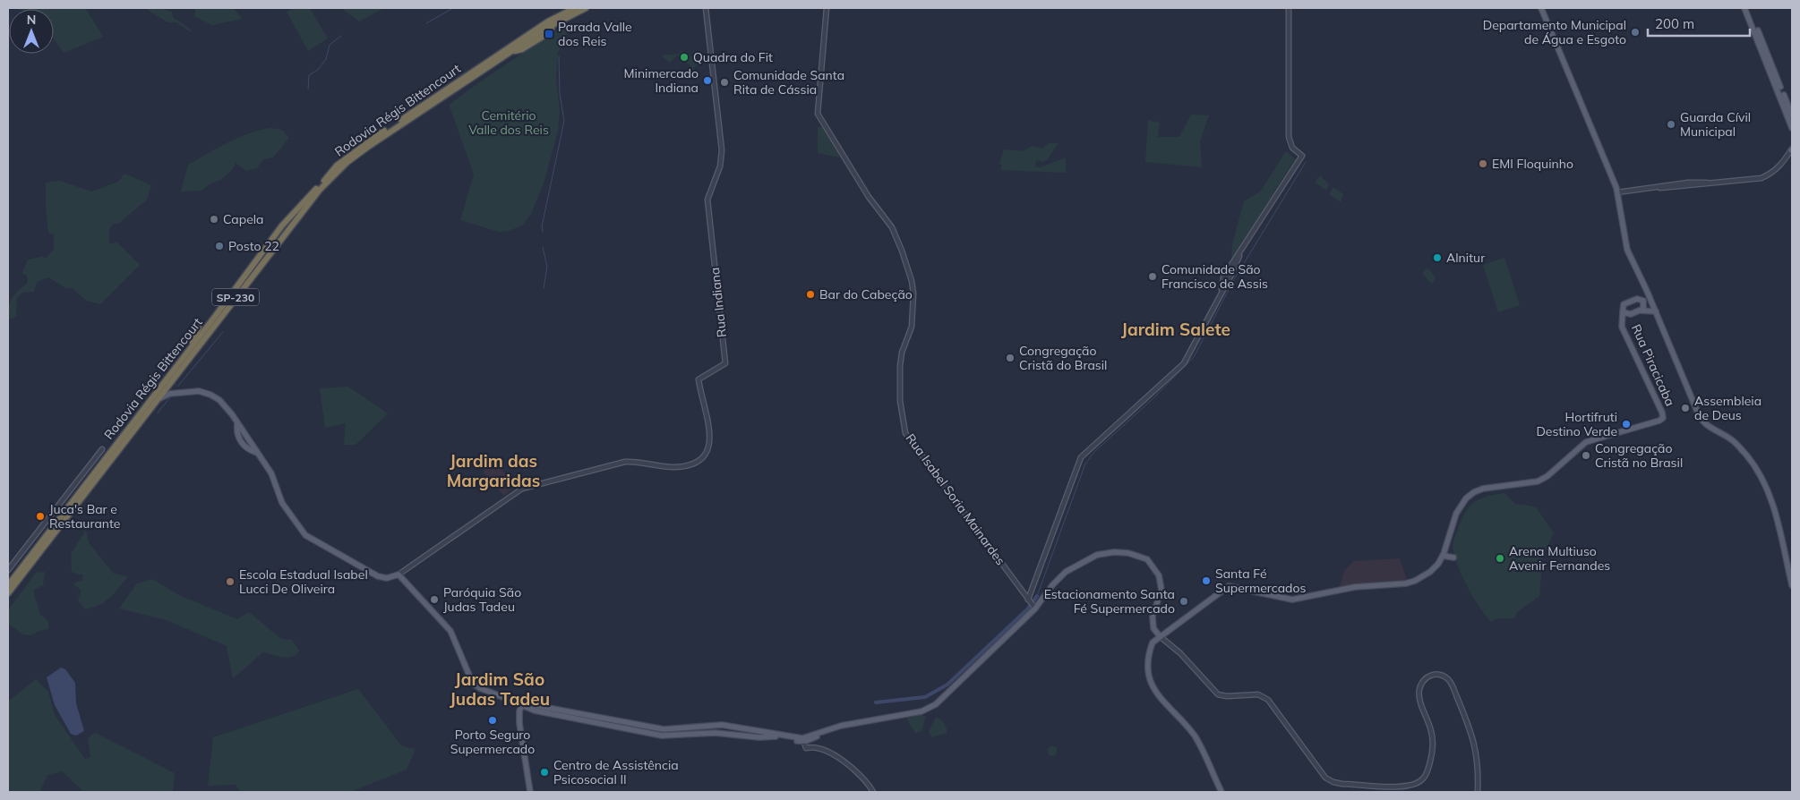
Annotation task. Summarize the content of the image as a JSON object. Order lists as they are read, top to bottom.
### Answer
{
  "streets": {
    "highway": ["Rodovia Régis Bittencourt", "SP-230"],
    "main road": ["Rua Piracicaba"],
    "street": ["Rua Indiana", "Rua Isabel Soria Mainardes"]
  },
  "crossings": [
    ["Rodovia Régis Bittencourt", "SP-230"]
  ],
  "districts": ["Jardim Salete", "Jardim das Margaridas", "Jardim São Judas Tadeu"],
  "parks": ["Cemitério Valle dos Reis"],
  "places": {
    "other": [
      "Departamento Municipal de Água e Esgoto",
      "Quadra do Fit",
      "Minimercado Indiana",
      "Comunidade Santa Rita de Cássia",
      "Guarda Cívil Municipal",
      "EMI Floquinho",
      "Capela",
      "Posto 22",
      "Alnitur",
      "Comunidade São Francisco de Assis",
      "Bar do Cabeção",
      "Congregação Cristã do Brasil",
      "Assembleia de Deus",
      "Hortifruti Destino Verde",
      "Congregação Cristã no Brasil",
      "Juca's Bar e Restaurante",
      "Arena Multiuso Avenir Fernandes",
      "Santa Fé Supermercados",
      "Escola Estadual Isabel Lucci De Oliveira",
      "Paróquia São Judas Tadeu",
      "Estacionamento Santa Fé Supermercado",
      "Porto Seguro Supermercado",
      "Centro de Assistência Psicosocial II"
    ],
    "transit": ["Parada Valle dos Reis"]
  },
  "scale_bar": "200 m",
  "north": "top"
}
